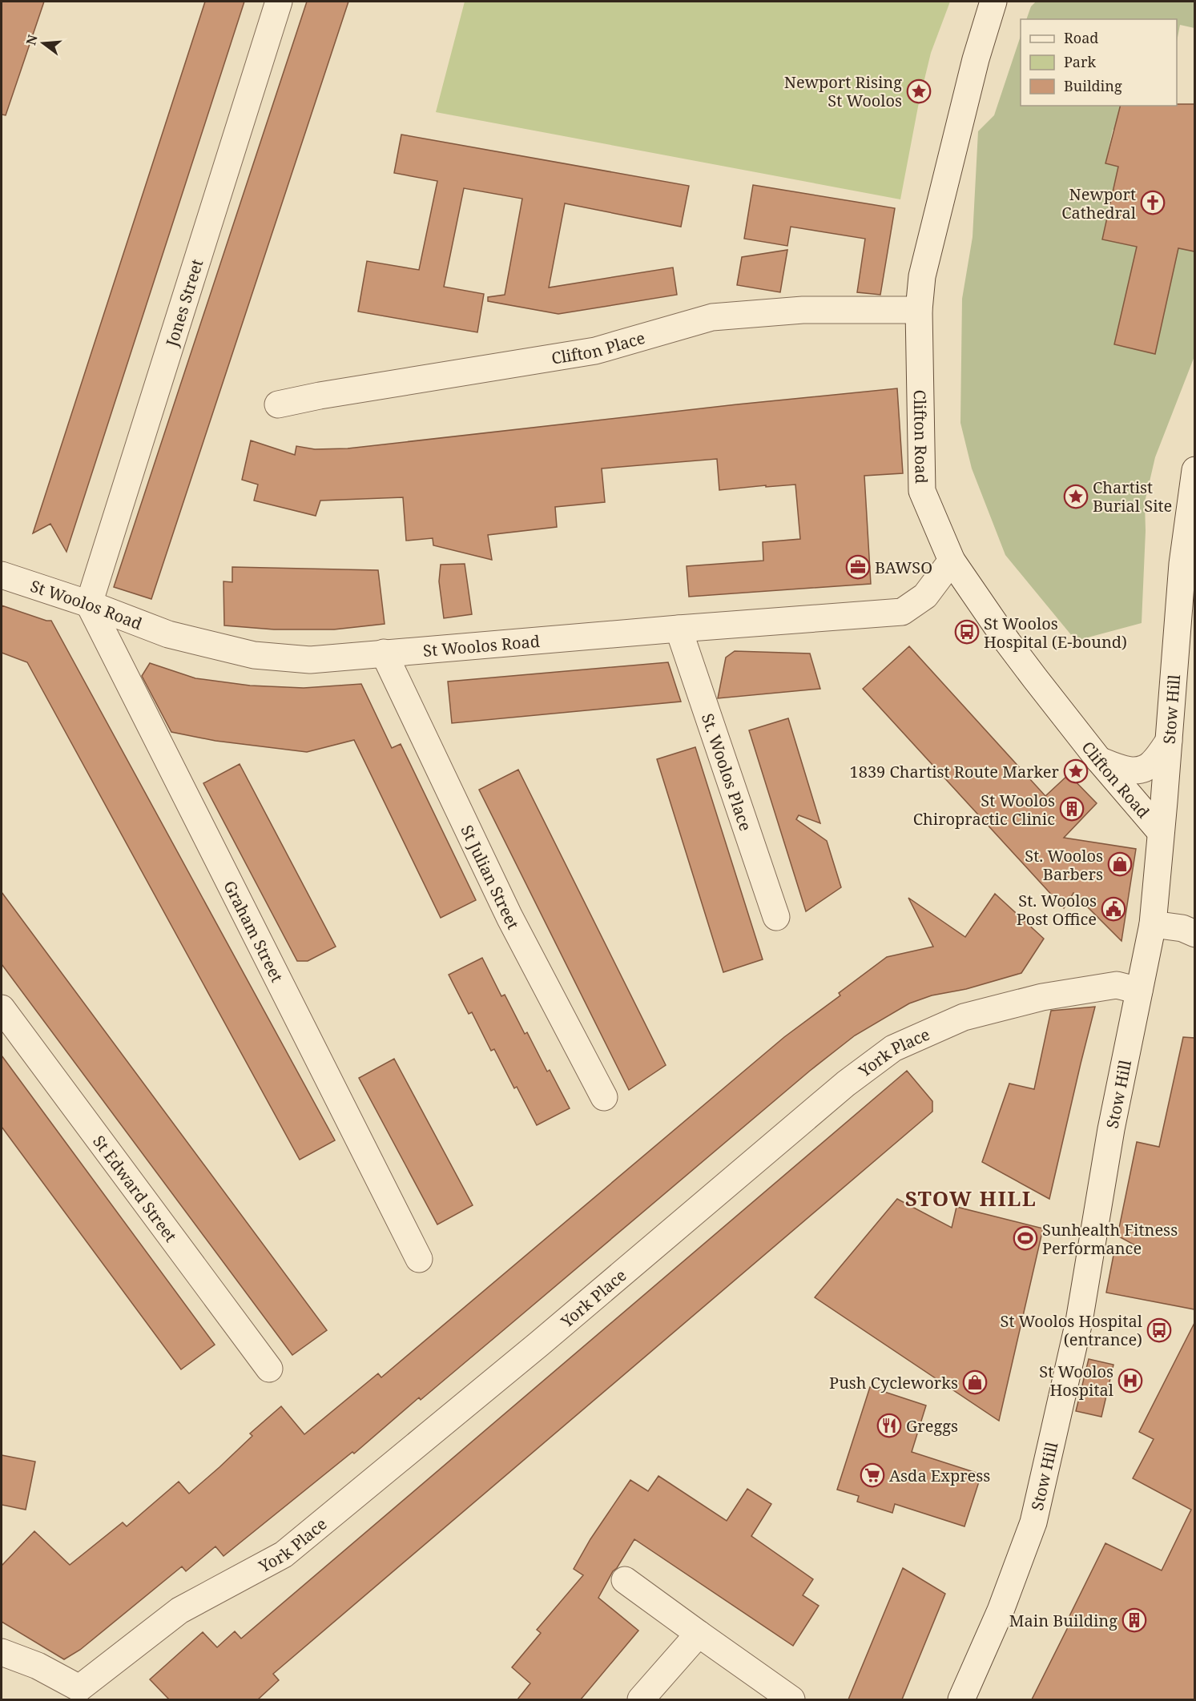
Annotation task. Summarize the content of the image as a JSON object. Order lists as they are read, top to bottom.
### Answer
{
  "streets": {
    "street": [
      "Jones Street",
      "Clifton Place",
      "Clifton Road",
      "St Woolos Road",
      "Stow Hill",
      "St. Woolos Place",
      "St Julian Street",
      "Graham Street",
      "York Place",
      "St Edward Street"
    ]
  },
  "crossings": [
    ["Jones Street", "St Woolos Road"],
    ["Jones Street", "Graham Street"],
    ["Clifton Place", "Clifton Road"],
    ["Clifton Road", "St Woolos Road"],
    ["Clifton Road", "Stow Hill"],
    ["St Woolos Road", "St. Woolos Place"],
    ["St Woolos Road", "St Julian Street"],
    ["St Woolos Road", "Graham Street"],
    ["Stow Hill", "York Place"]
  ],
  "districts": ["STOW HILL"],
  "places": {
    "place": ["Newport Rising St Woolos", "Chartist Burial Site", "1839 Chartist Route Marker"],
    "church": ["Newport Cathedral"],
    "office": ["BAWSO"],
    "bus stop": ["St Woolos Hospital (E-bound)", "St Woolos Hospital (entrance)"],
    "building": ["St Woolos Chiropractic Clinic", "Main Building"],
    "shop": ["St. Woolos Barbers", "Push Cycleworks"],
    "public building": ["St. Woolos Post Office"],
    "sports": ["Sunhealth Fitness Performance"],
    "hospital": ["St Woolos Hospital"],
    "restaurant": ["Greggs"],
    "supermarket": ["Asda Express"]
  },
  "legend": ["Road", "Park", "Building"],
  "north": "left"
}
